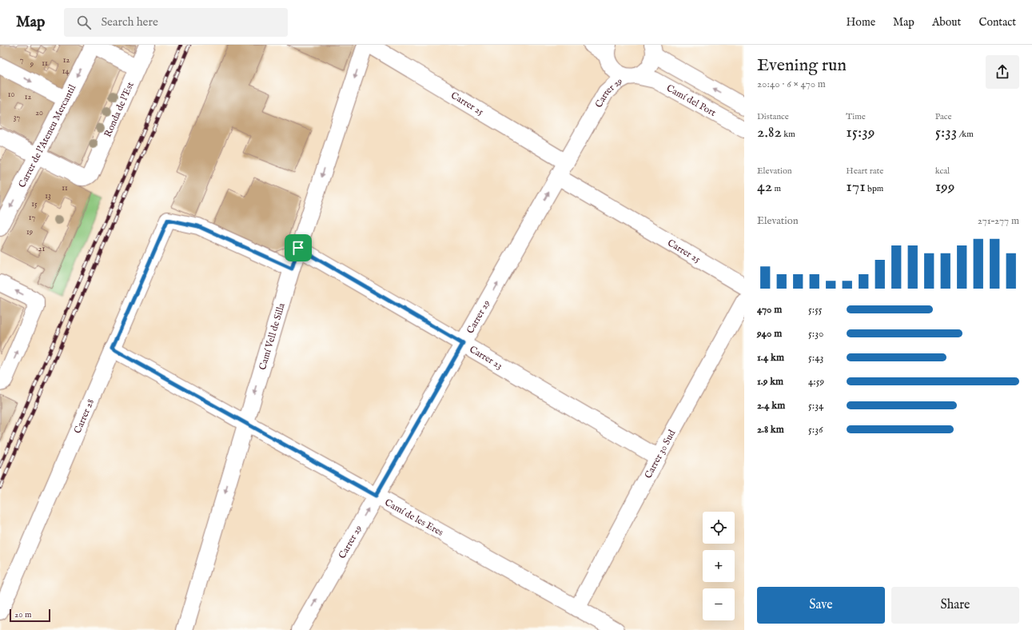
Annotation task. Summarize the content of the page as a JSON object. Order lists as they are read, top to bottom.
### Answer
{
  "streets": {
    "street": [
      "Carrer 29",
      "Camí del Port",
      "Carrer 25",
      "Ronda de l'Est",
      "Carrer de l'Ateneu Mercantil",
      "Camí Vell de Silla",
      "Carrer 23",
      "Carrer 28",
      "Carrer 30 Sud",
      "Camí de les Eres"
    ]
  },
  "crossings": [
    ["Carrer 29", "Camí del Port"],
    ["Carrer 29", "Carrer 25"],
    ["Carrer 29", "Carrer 23"],
    ["Carrer 29", "Camí de les Eres"],
    ["Ronda de l'Est", "Carrer de l'Ateneu Mercantil"],
    ["Camí Vell de Silla", "Carrer 23"],
    ["Camí Vell de Silla", "Carrer 28"],
    ["Camí Vell de Silla", "Camí de les Eres"],
    ["Carrer 23", "Carrer 30 Sud"],
    ["Carrer 28", "Camí de les Eres"],
    ["Carrer 30 Sud", "Camí de les Eres"]
  ],
  "one_way": ["Carrer 29", "Carrer de l'Ateneu Mercantil", "Camí Vell de Silla"],
  "house_numbers": [
    "7",
    "12",
    "11",
    "9",
    "14",
    "10",
    "12",
    "20",
    "37",
    "11",
    "13",
    "15",
    "17",
    "19",
    "21"
  ],
  "scale_bar": "20 m",
  "page": {
    "header": "Map",
    "search": "Search here",
    "nav": [
      "Home",
      "Map",
      "About",
      "Contact"
    ],
    "heading": ["Evening run", "20:40 · 6 × 470 m"],
    "stats": [
      ["Distance", "2.82 km"],
      ["Time", "15:39"],
      ["Pace", "5:33 /km"],
      ["Elevation", "42 m"],
      ["Heart rate", "171 bpm"],
      ["kcal", "199"]
    ],
    "chart": ["Elevation", "271–277 m"],
    "list": [
      {
        "name": "470 m",
        "note": "5:55"
      },
      {
        "name": "940 m",
        "note": "5:30"
      },
      {
        "name": "1.4 km",
        "note": "5:43"
      },
      {
        "name": "1.9 km",
        "note": "4:59"
      },
      {
        "name": "2.4 km",
        "note": "5:34"
      },
      {
        "name": "2.8 km",
        "note": "5:36"
      }
    ],
    "map_buttons": ["+", "−"],
    "buttons": ["Save", "Share"],
    "scale": "20 m"
  }
}
